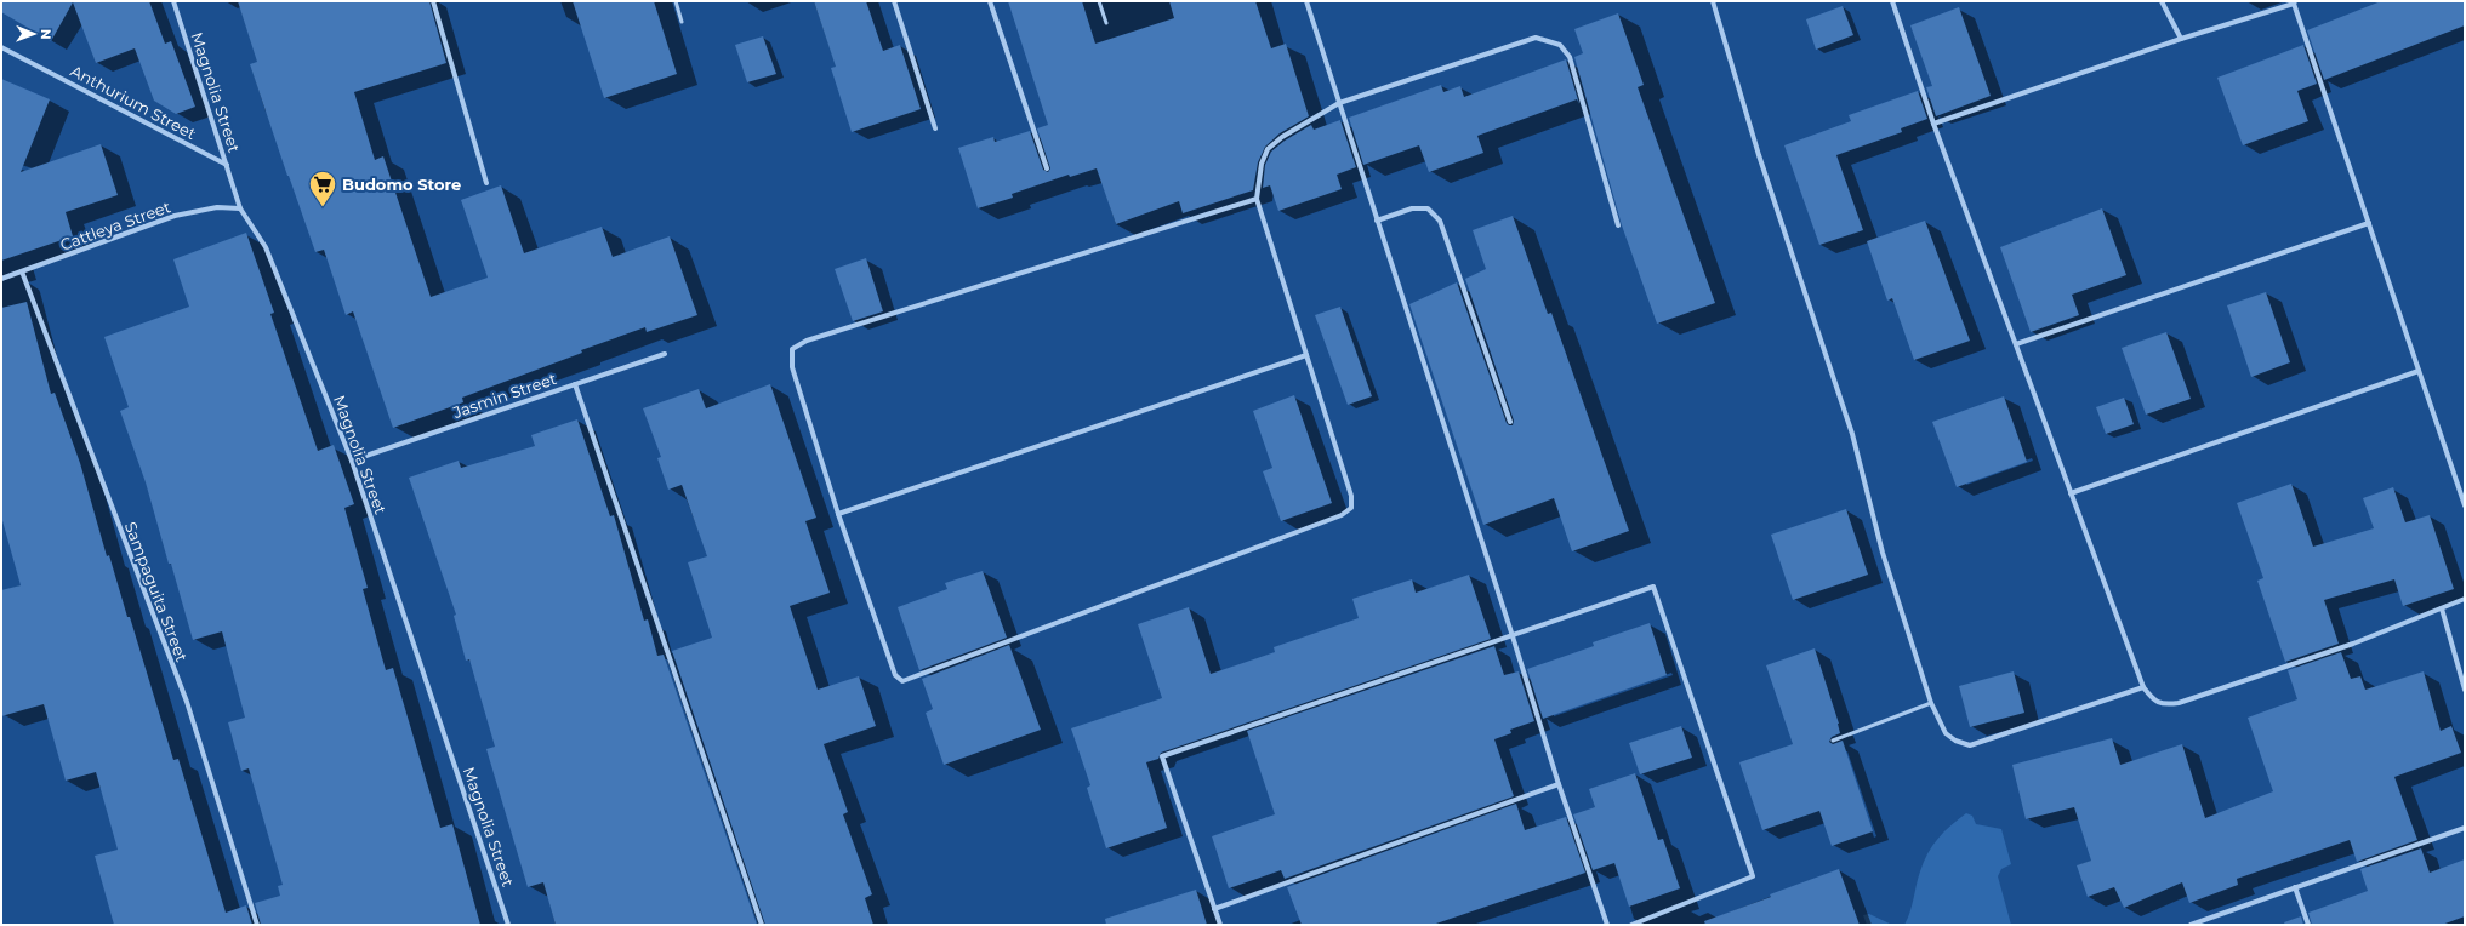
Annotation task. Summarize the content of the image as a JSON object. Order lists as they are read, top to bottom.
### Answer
{
  "streets": {
    "street": [
      "Magnolia Street",
      "Anthurium Street",
      "Cattleya Street",
      "Jasmin Street",
      "Sampaguita Street"
    ]
  },
  "crossings": [
    ["Magnolia Street", "Anthurium Street"],
    ["Magnolia Street", "Cattleya Street"],
    ["Magnolia Street", "Jasmin Street"],
    ["Cattleya Street", "Sampaguita Street"]
  ],
  "places": {
    "supermarket": ["Budomo Store"]
  },
  "north": "right"
}
